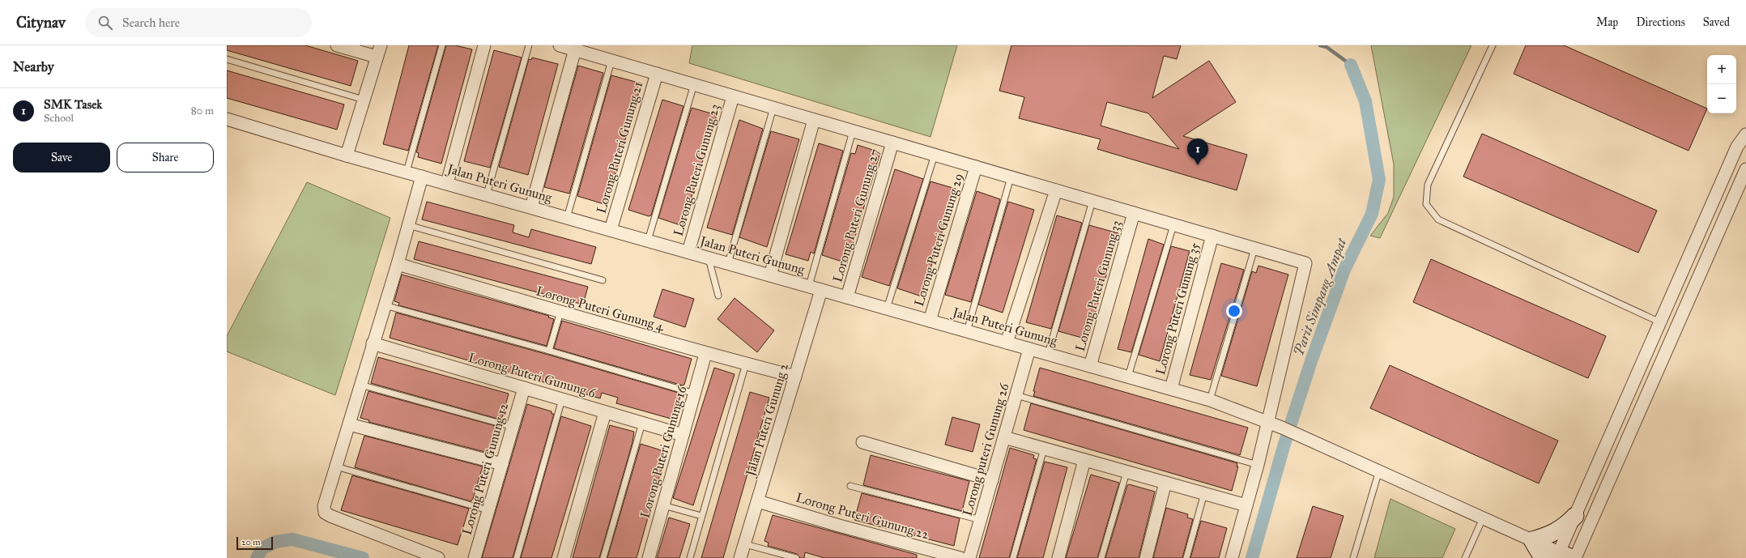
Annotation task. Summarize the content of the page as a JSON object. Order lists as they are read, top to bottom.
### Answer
{
  "streets": {
    "street": [
      "Lorong Puteri Gunung 21",
      "Lorong Puteri Gunung 23",
      "Jalan Puteri Gunung",
      "Lorong Puteri Gunung 27",
      "Lorong Puteri Gunung 29",
      "Lorong Puteri Gunung 33",
      "Lorong Puteri Gunung 4",
      "Lorong Puteri Gunung 35",
      "Lorong Puteri Gunung 6",
      "Jalan Puteri Gunung 2",
      "Lorong puteri Gunung 26",
      "Lorong Puteri Gunung 16",
      "Lorong Puteri Gunung 12",
      "Lorong Puteri Gunung 22"
    ]
  },
  "crossings": [
    ["Lorong Puteri Gunung 21", "Jalan Puteri Gunung"],
    ["Lorong Puteri Gunung 23", "Jalan Puteri Gunung"],
    ["Jalan Puteri Gunung", "Lorong Puteri Gunung 27"],
    ["Jalan Puteri Gunung", "Lorong Puteri Gunung 29"],
    ["Jalan Puteri Gunung", "Lorong Puteri Gunung 33"],
    ["Jalan Puteri Gunung", "Lorong Puteri Gunung 35"],
    ["Jalan Puteri Gunung", "Jalan Puteri Gunung 2"],
    ["Jalan Puteri Gunung", "Lorong puteri Gunung 26"],
    ["Lorong Puteri Gunung 4", "Jalan Puteri Gunung 2"],
    ["Lorong Puteri Gunung 4", "Lorong Puteri Gunung 16"],
    ["Lorong Puteri Gunung 6", "Lorong Puteri Gunung 16"],
    ["Lorong Puteri Gunung 6", "Lorong Puteri Gunung 12"],
    ["Jalan Puteri Gunung 2", "Lorong Puteri Gunung 22"]
  ],
  "water": ["Parit Simpang Ampat"],
  "scale_bar": "20 m",
  "page": {
    "header": "Citynav",
    "search": "Search here",
    "nav": ["Map", "Directions", "Saved"],
    "heading": "Nearby",
    "map_buttons": ["+", "−"],
    "list": [
      {
        "mark": "1",
        "name": "SMK Tasek",
        "note": "School",
        "value": "80 m"
      }
    ],
    "buttons": ["Save", "Share"],
    "pins": "1",
    "scale": "20 m"
  }
}
